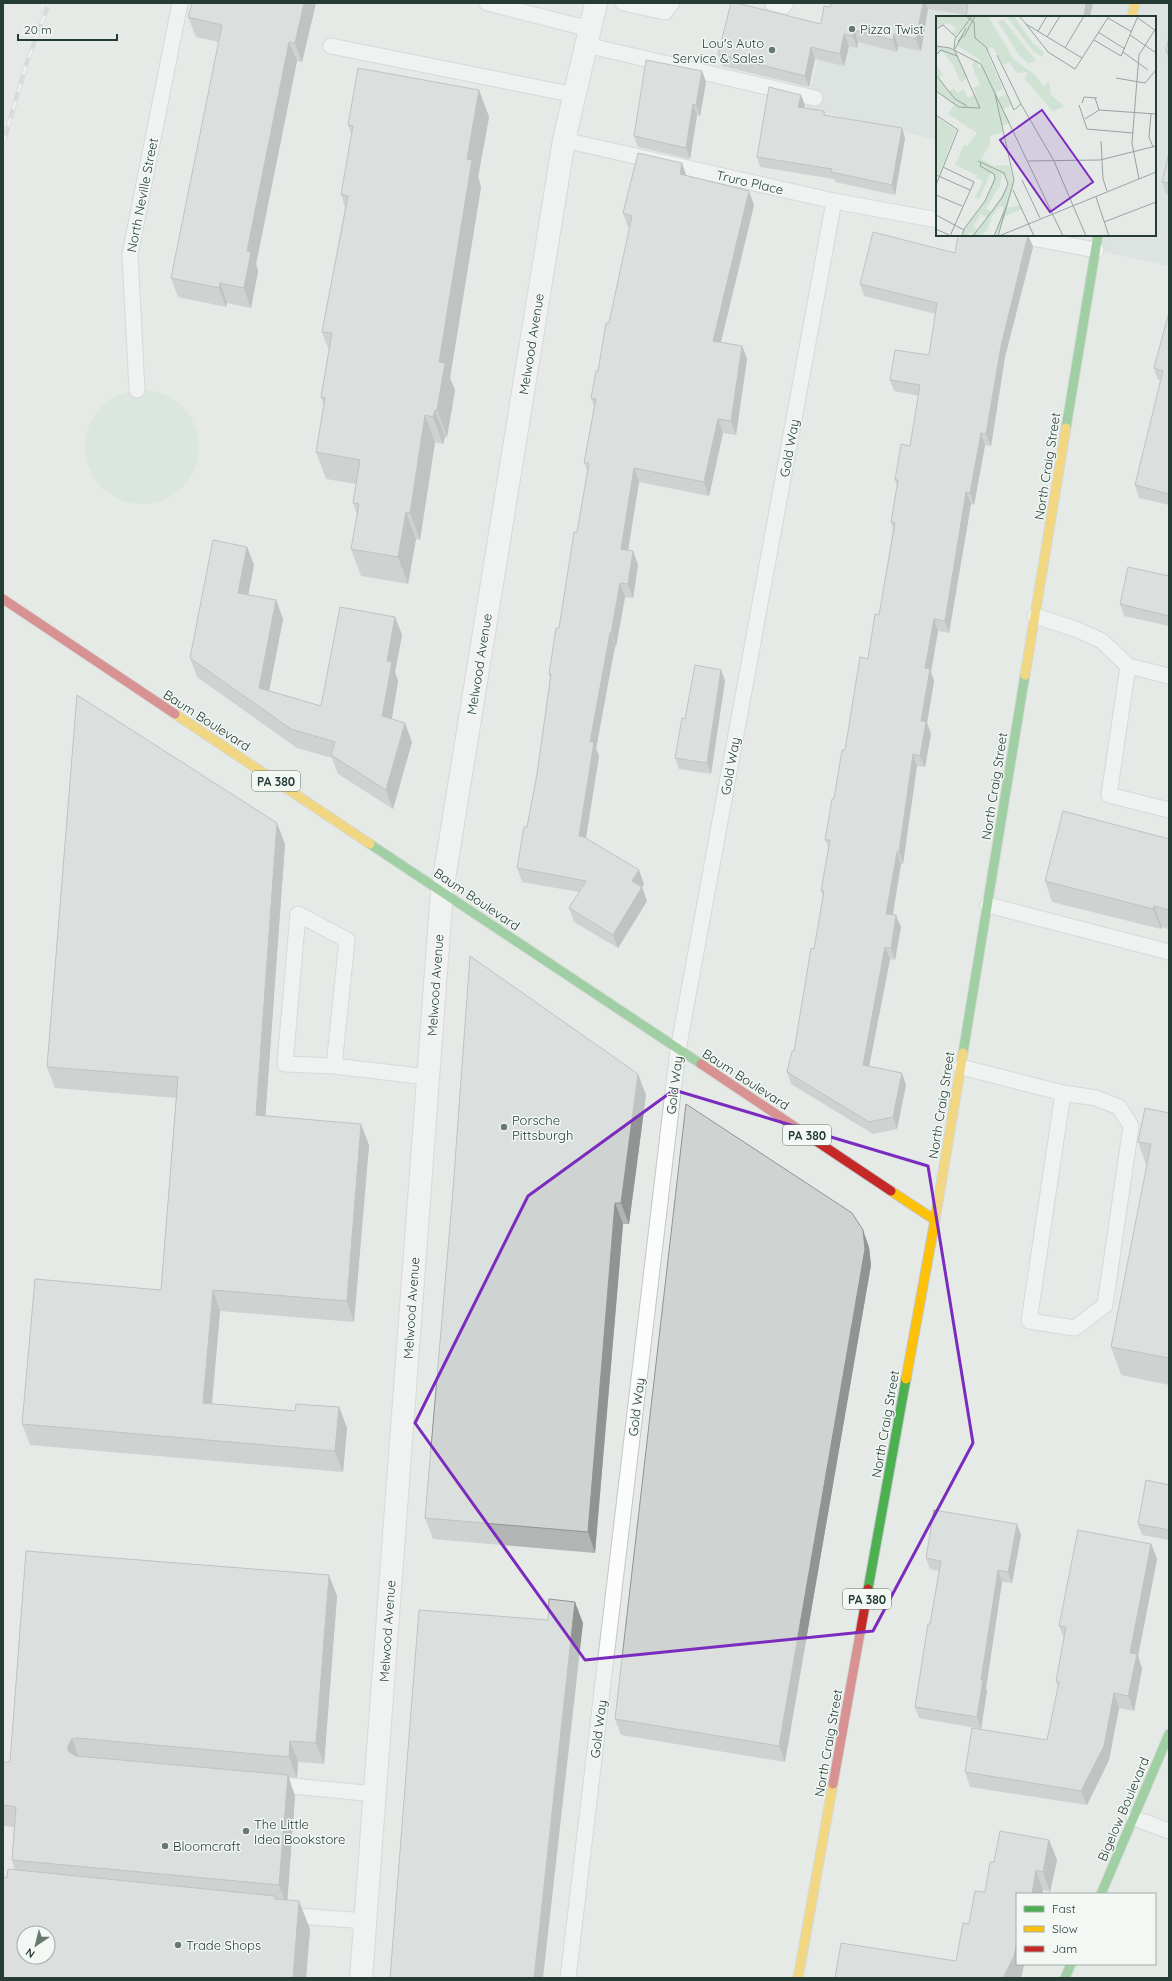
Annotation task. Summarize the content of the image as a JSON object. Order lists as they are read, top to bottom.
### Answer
{
  "streets": {
    "main road": [
      "North Craig Street",
      "Baum Boulevard",
      "PA 380",
      "Bigelow Boulevard"
    ],
    "street": ["Melwood Avenue"],
    "lane": ["Truro Place", "North Neville Street", "Gold Way"]
  },
  "crossings": [
    ["Truro Place", "Melwood Avenue"],
    ["Truro Place", "Gold Way"],
    ["Melwood Avenue", "Baum Boulevard"],
    ["Gold Way", "Baum Boulevard"],
    ["North Craig Street", "Baum Boulevard"]
  ],
  "places": [
    "Pizza Twist",
    "Lou's Auto Service & Sales",
    "Porsche Pittsburgh",
    "The Little Idea Bookstore",
    "Bloomcraft",
    "Trade Shops"
  ],
  "legend": ["Fast", "Slow", "Jam"],
  "scale_bar": "20 m",
  "north": "bottom left"
}
